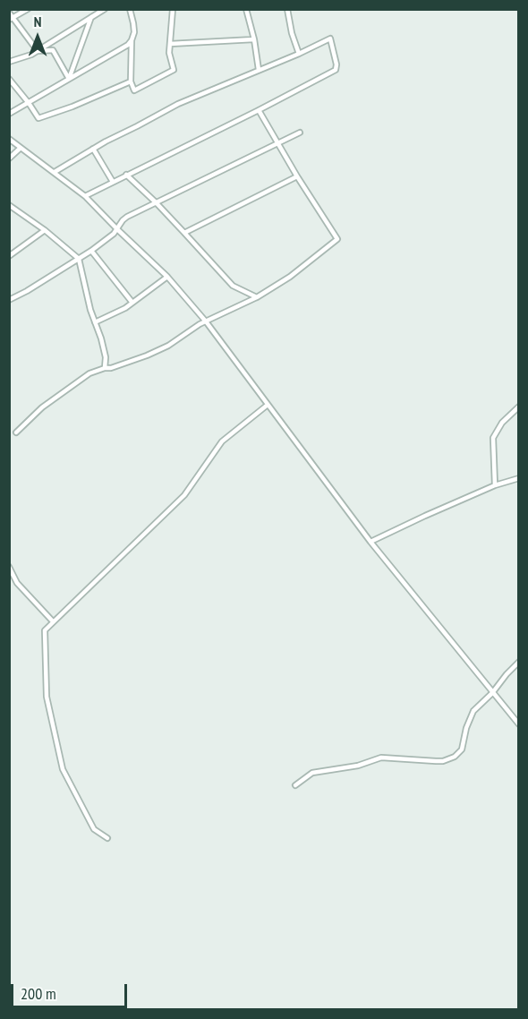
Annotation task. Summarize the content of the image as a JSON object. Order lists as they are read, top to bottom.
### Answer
{
  "scale_bar": "200 m",
  "north": "top"
}
